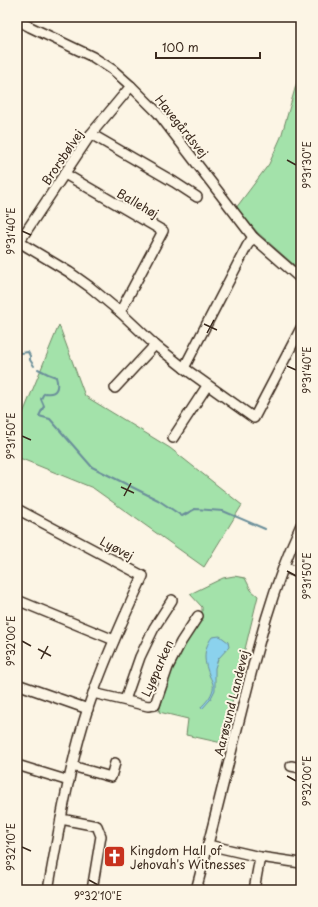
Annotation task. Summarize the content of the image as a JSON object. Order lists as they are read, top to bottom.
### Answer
{
  "streets": {
    "street": [
      "Havegårdsvej",
      "Brorsbølvej",
      "Ballehøj",
      "Lyøvej",
      "Lyøparken",
      "Aarøsund Landevej"
    ]
  },
  "crossings": [
    ["Havegårdsvej", "Brorsbølvej"],
    ["Brorsbølvej", "Ballehøj"],
    ["Lyøvej", "Lyøparken"]
  ],
  "places": {
    "church": ["Kingdom Hall of Jehovah's Witnesses"]
  },
  "scale_bar": "100 m",
  "coordinates": [
    "9°31'30\"E",
    "9°31'40\"E",
    "9°31'50\"E",
    "9°32'00\"E",
    "9°32'10\"E"
  ]
}
